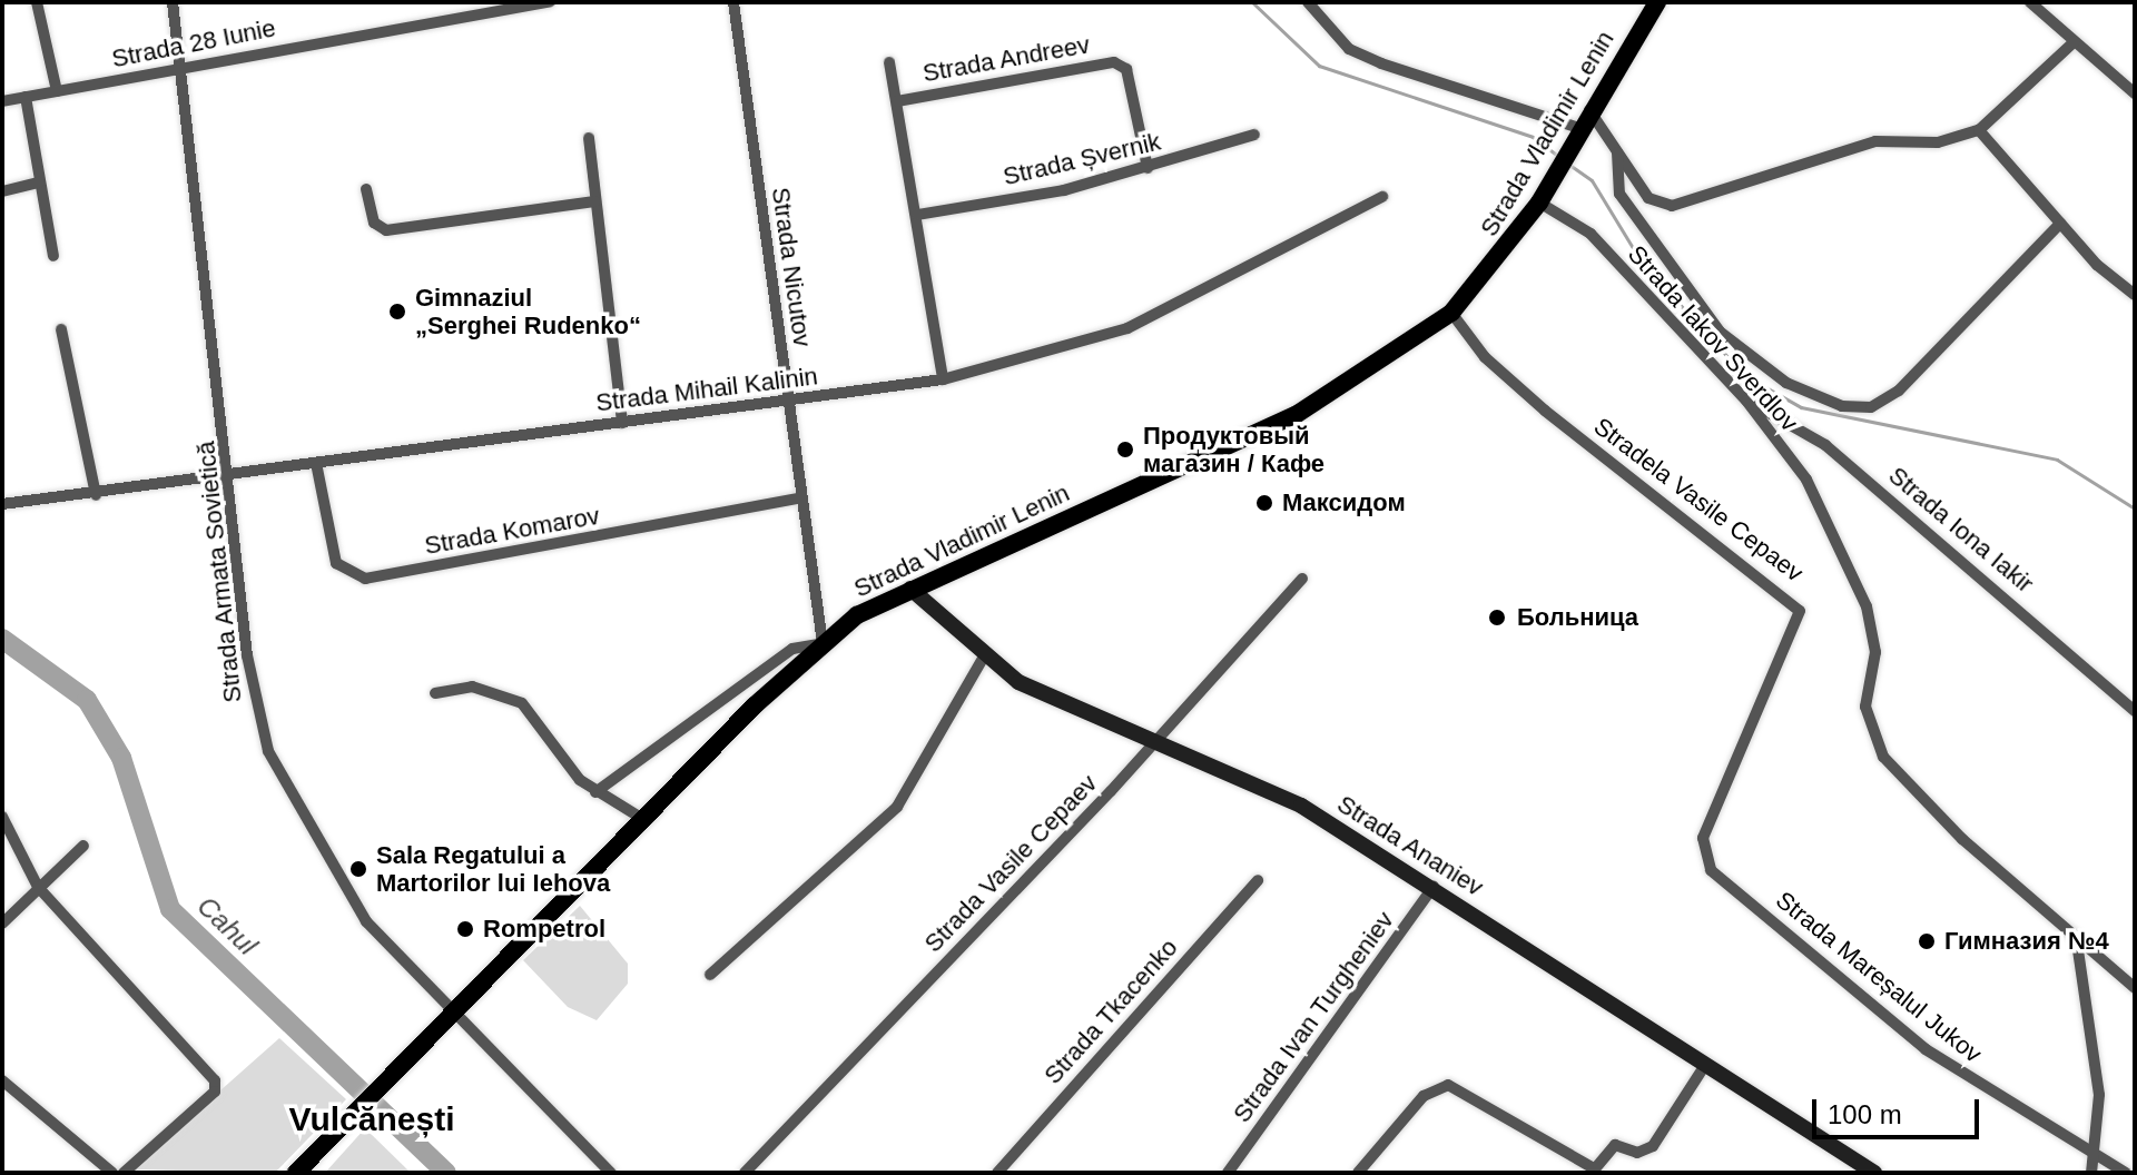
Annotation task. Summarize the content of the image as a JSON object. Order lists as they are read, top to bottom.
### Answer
{
  "streets": {
    "main road": ["Strada Vladimir Lenin"],
    "street": [
      "Strada 28 Iunie",
      "Strada Andreev",
      "Strada Șvernik",
      "Strada Nicutov",
      "Strada Iakov Sverdlov",
      "Strada Mihail Kalinin",
      "Stradela Vasile Cepaev",
      "Strada Iona Iakir",
      "Strada Komarov",
      "Strada Armata Sovietică",
      "Strada Ananiev",
      "Strada Vasile Cepaev",
      "Strada Mareșalul Jukov",
      "Strada Tkacenko",
      "Strada Ivan Turgheniev"
    ]
  },
  "crossings": [
    ["Strada 28 Iunie", "Strada Armata Sovietică"],
    ["Strada Andreev", "Strada Șvernik"],
    ["Strada Vladimir Lenin", "Strada Nicutov"],
    ["Strada Vladimir Lenin", "Strada Iakov Sverdlov"],
    ["Strada Vladimir Lenin", "Stradela Vasile Cepaev"],
    ["Strada Vladimir Lenin", "Strada Armata Sovietică"],
    ["Strada Vladimir Lenin", "Strada Ananiev"],
    ["Strada Nicutov", "Strada Mihail Kalinin"],
    ["Strada Nicutov", "Strada Komarov"],
    ["Strada Iakov Sverdlov", "Strada Iona Iakir"],
    ["Strada Mihail Kalinin", "Strada Komarov"],
    ["Strada Mihail Kalinin", "Strada Armata Sovietică"],
    ["Stradela Vasile Cepaev", "Strada Mareșalul Jukov"],
    ["Strada Ananiev", "Strada Vasile Cepaev"],
    ["Strada Ananiev", "Strada Ivan Turgheniev"]
  ],
  "districts": ["Vulcănești"],
  "water": ["Cahul"],
  "places": [
    "Gimnaziul „Serghei Rudenko“",
    "Продуктовый магазин / Кафе",
    "Максидом",
    "Больница",
    "Sala Regatului a Martorilor lui Iehova",
    "Rompetrol",
    "Гимназия №4"
  ],
  "scale_bar": "100 m"
}
